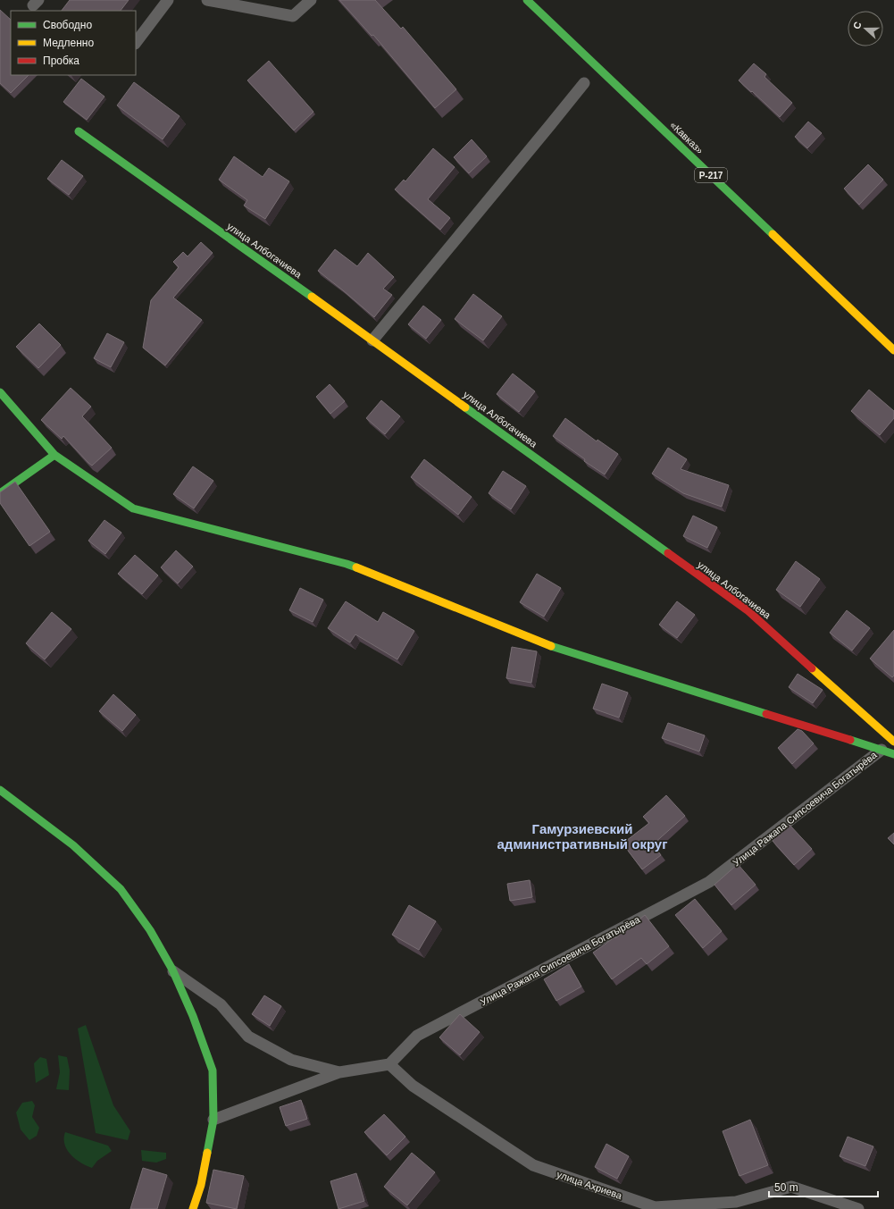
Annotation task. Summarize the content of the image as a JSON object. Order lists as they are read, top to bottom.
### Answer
{
  "streets": {
    "main road": ["«Кавказ»", "Р-217", "улица Албогачиева"],
    "street": ["Улица Ражапа Сипсоевича Богатырёва", "улица Ахриева"]
  },
  "crossings": [
    ["Улица Ражапа Сипсоевича Богатырёва", "улица Ахриева"]
  ],
  "districts": ["Гамурзиевский административный округ"],
  "legend": ["Свободно", "Медленно", "Пробка"],
  "scale_bar": "50 m",
  "north": "left"
}
